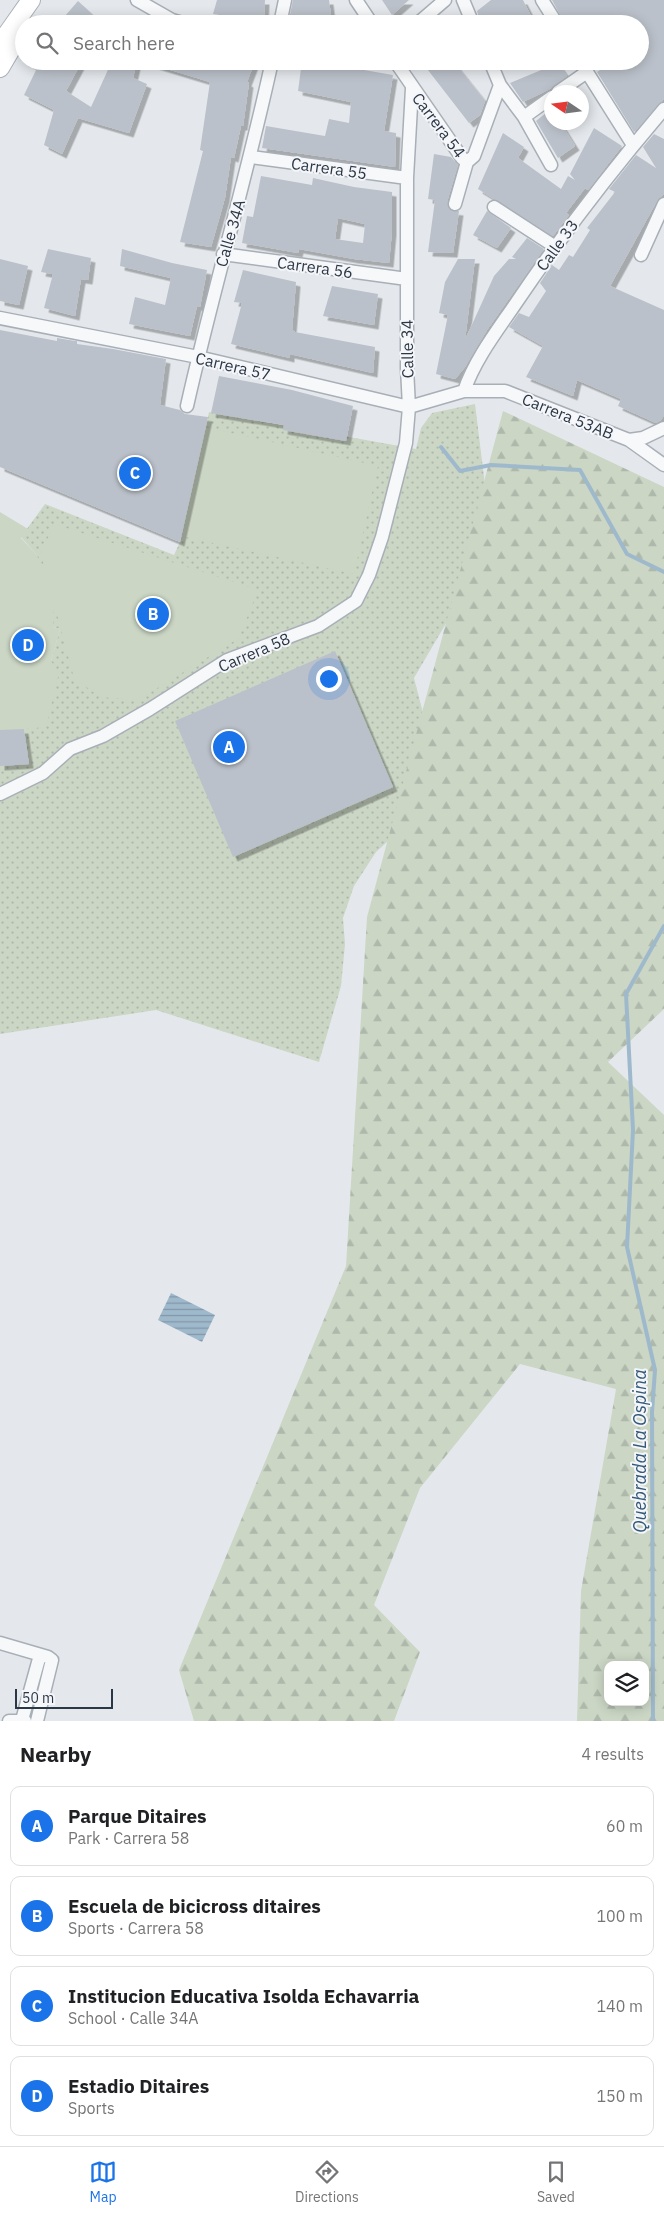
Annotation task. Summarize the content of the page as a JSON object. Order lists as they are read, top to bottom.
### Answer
{
  "streets": {
    "street": [
      "Carrera 54",
      "Carrera 55",
      "Calle 34A",
      "Calle 33",
      "Carrera 56",
      "Calle 34",
      "Carrera 57",
      "Carrera 53AB",
      "Carrera 58"
    ]
  },
  "crossings": [
    ["Carrera 54", "Calle 34"],
    ["Carrera 55", "Calle 34A"],
    ["Carrera 55", "Calle 34"],
    ["Calle 34A", "Carrera 56"],
    ["Calle 34A", "Carrera 57"],
    ["Calle 33", "Carrera 57"],
    ["Calle 33", "Carrera 53AB"],
    ["Carrera 56", "Calle 34"],
    ["Calle 34", "Carrera 57"],
    ["Calle 34", "Carrera 58"],
    ["Carrera 57", "Carrera 53AB"]
  ],
  "water": ["Quebrada La Ospina"],
  "scale_bar": "50 m",
  "north": "left",
  "page": {
    "search": "Search here",
    "pins": [
      "C",
      "B",
      "D",
      "A"
    ],
    "scale": "50 m",
    "heading": ["Nearby", "4 results"],
    "list": [
      {
        "mark": "A",
        "name": "Parque Ditaires",
        "note": "Park · Carrera 58",
        "value": "60 m"
      },
      {
        "mark": "B",
        "name": "Escuela de bicicross ditaires",
        "note": "Sports · Carrera 58",
        "value": "100 m"
      },
      {
        "mark": "C",
        "name": "Institucion Educativa Isolda Echavarria",
        "note": "School · Calle 34A",
        "value": "140 m"
      },
      {
        "mark": "D",
        "name": "Estadio Ditaires",
        "note": "Sports",
        "value": "150 m"
      }
    ],
    "nav": ["Map", "Directions", "Saved"]
  }
}
